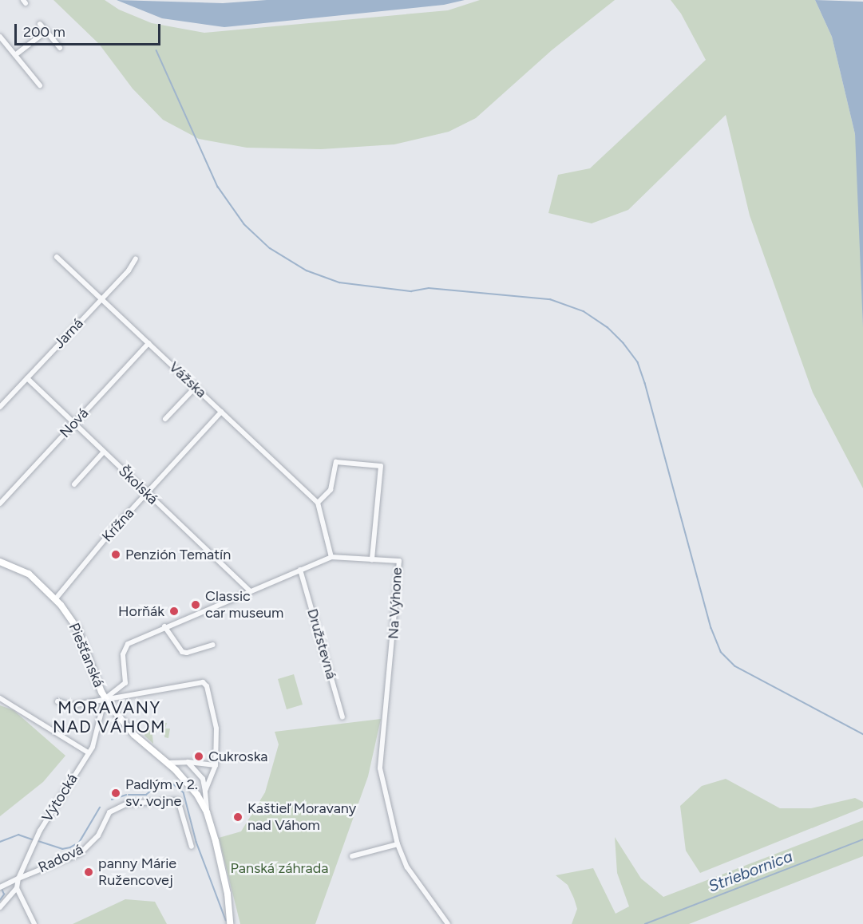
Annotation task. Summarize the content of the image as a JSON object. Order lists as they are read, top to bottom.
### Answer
{
  "streets": {
    "main road": ["Piešťanská"],
    "street": [
      "Jarná",
      "Vážska",
      "Nová",
      "Školská",
      "Krížna",
      "Na Výhone",
      "Družstevná",
      "Výtocká",
      "Radová"
    ]
  },
  "crossings": [
    ["Jarná", "Vážska"],
    ["Jarná", "Školská"],
    ["Vážska", "Nová"],
    ["Vážska", "Krížna"],
    ["Nová", "Školská"],
    ["Školská", "Krížna"],
    ["Školská", "Na Výhone"],
    ["Krížna", "Piešťanská"],
    ["Na Výhone", "Družstevná"],
    ["Na Výhone", "Piešťanská"],
    ["Na Výhone", "Výtocká"],
    ["Piešťanská", "Výtocká"],
    ["Výtocká", "Radová"]
  ],
  "districts": ["MORAVANY NAD VÁHOM"],
  "water": ["Striebornica"],
  "parks": ["Panská záhrada"],
  "places": [
    "Penzión Tematín",
    "Classic car museum",
    "Horňák",
    "Cukroska",
    "Padlým v 2. sv. vojne",
    "Kaštieľ Moravany nad Váhom",
    "panny Márie Ružencovej"
  ],
  "scale_bar": "200 m"
}
